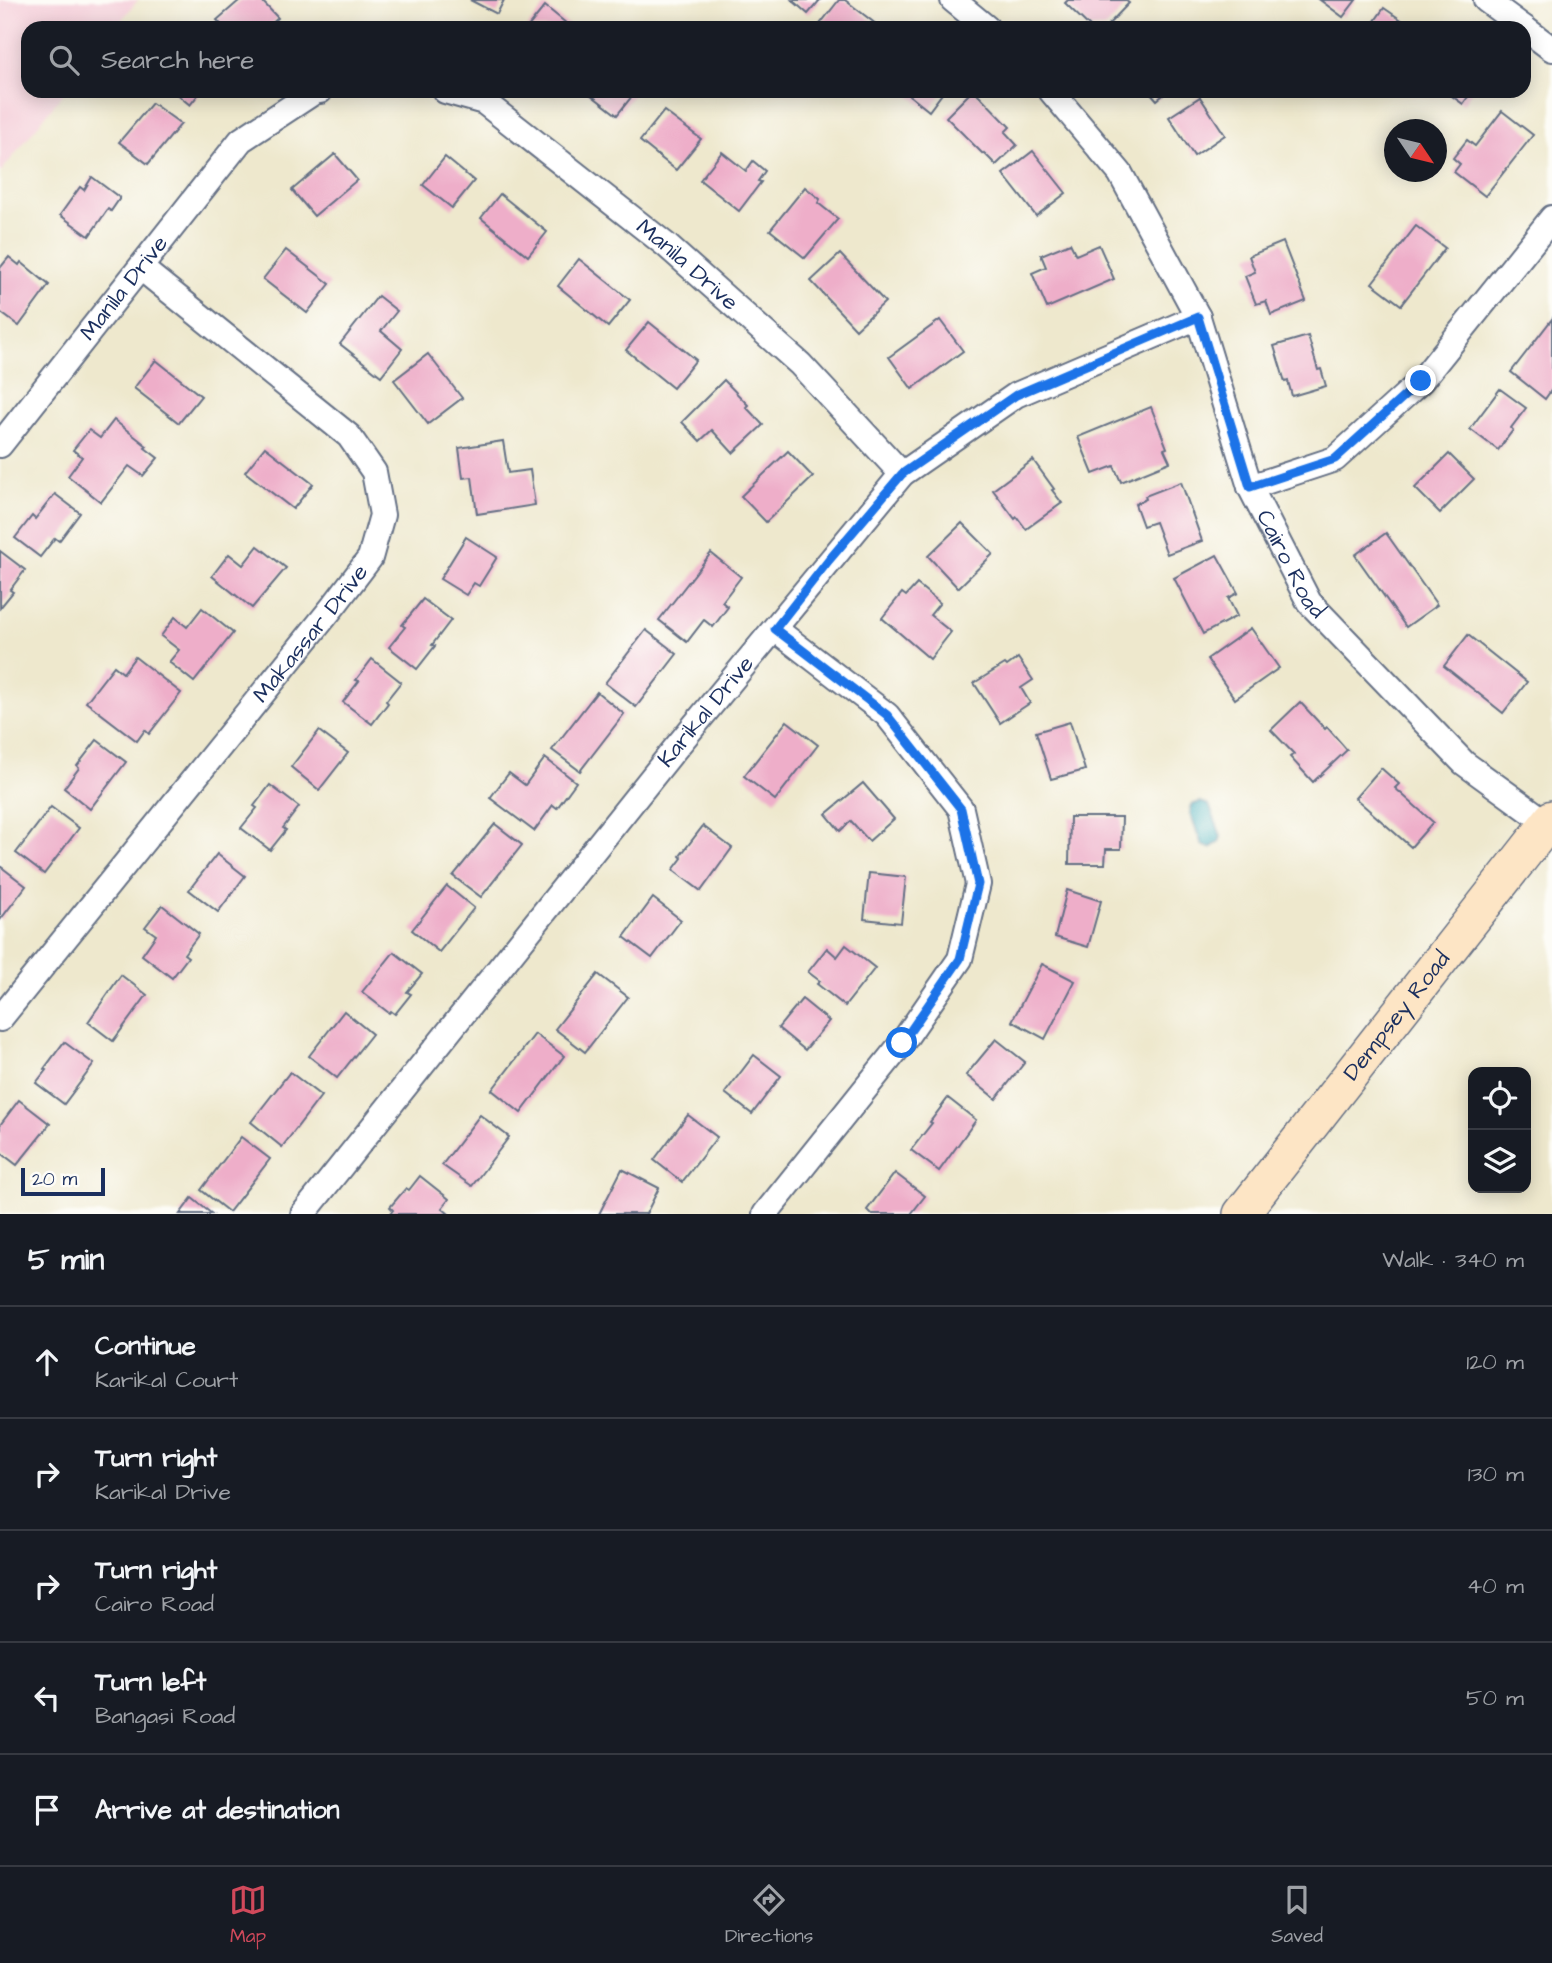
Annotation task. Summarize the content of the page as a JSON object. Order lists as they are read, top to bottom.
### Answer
{
  "streets": {
    "main road": ["Dempsey Road"],
    "street": [
      "Manila Drive",
      "Cairo Road",
      "Makassar Drive",
      "Karikal Drive"
    ]
  },
  "crossings": [
    ["Manila Drive", "Makassar Drive"],
    ["Manila Drive", "Karikal Drive"],
    ["Cairo Road", "Karikal Drive"],
    ["Cairo Road", "Dempsey Road"]
  ],
  "scale_bar": "20 m",
  "north": "bottom right",
  "page": {
    "search": "Search here",
    "scale": "20 m",
    "heading": ["5 min", "Walk · 340 m"],
    "list": [
      ["Continue", "Karikal Court", "120 m"],
      ["Turn right", "Karikal Drive", "130 m"],
      ["Turn right", "Cairo Road", "40 m"],
      ["Turn left", "Bangasi Road", "50 m"],
      "Arrive at destination"
    ],
    "nav": ["Map", "Directions", "Saved"]
  }
}
